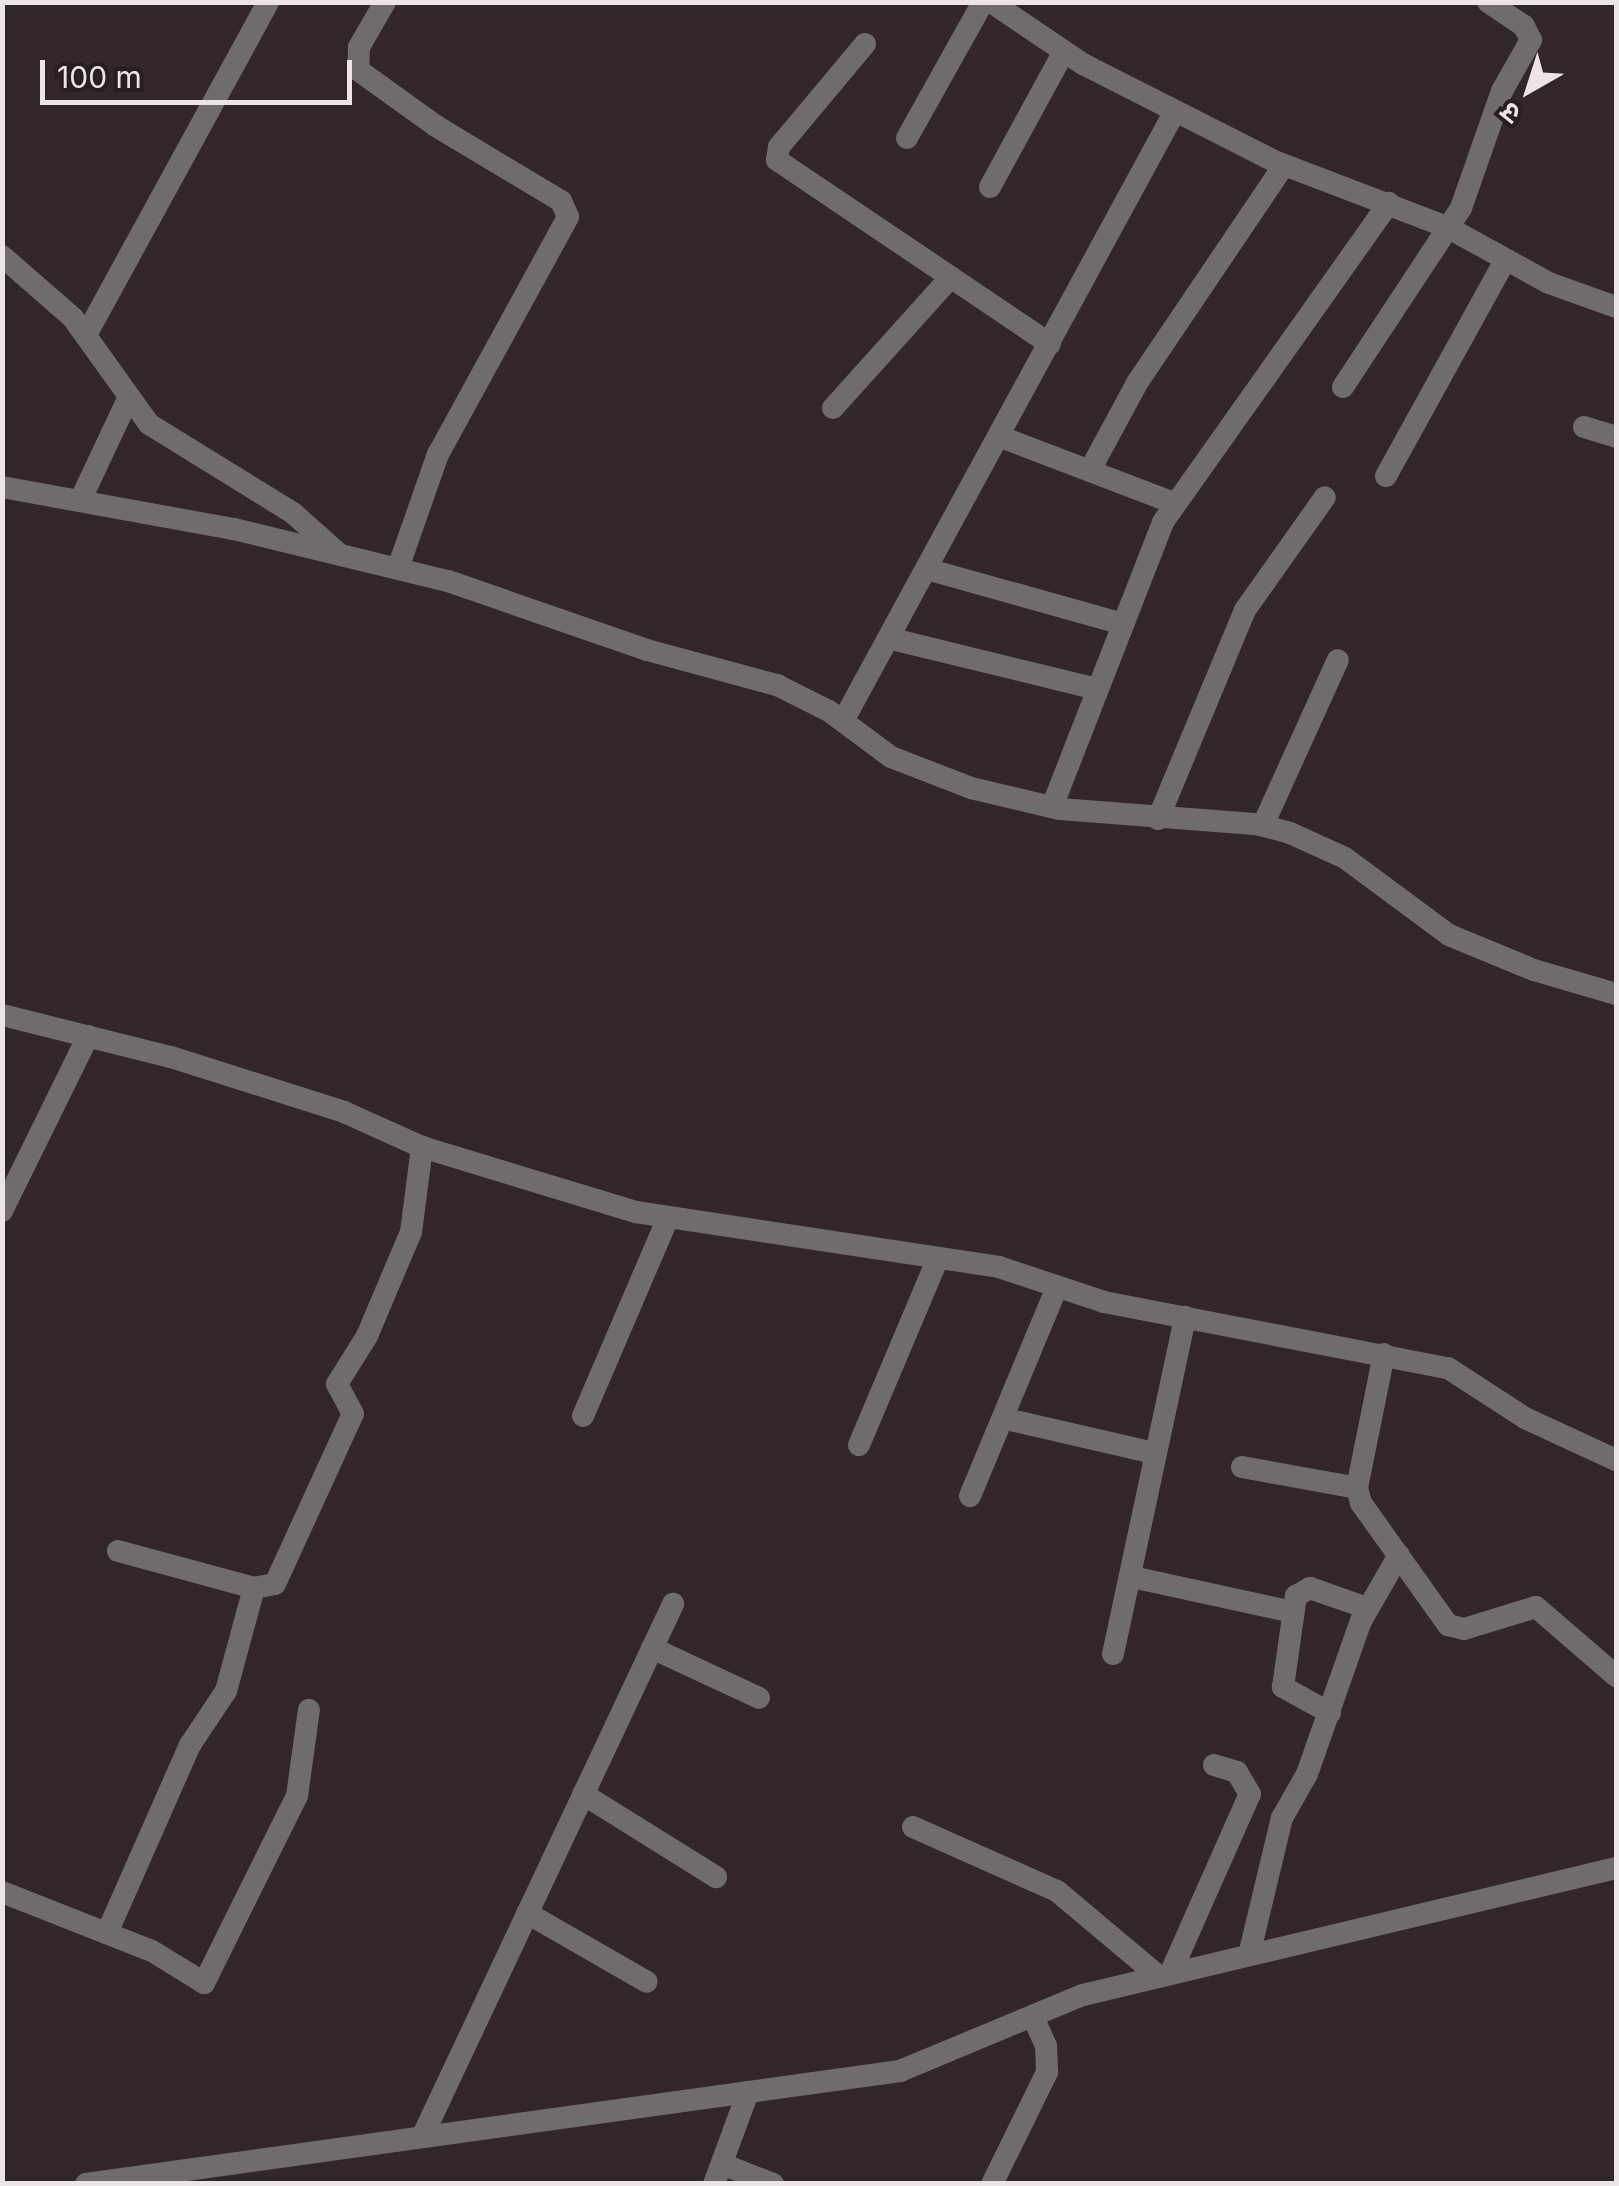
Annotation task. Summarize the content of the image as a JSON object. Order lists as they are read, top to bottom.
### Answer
{
  "scale_bar": "100 m",
  "north": "bottom left"
}
